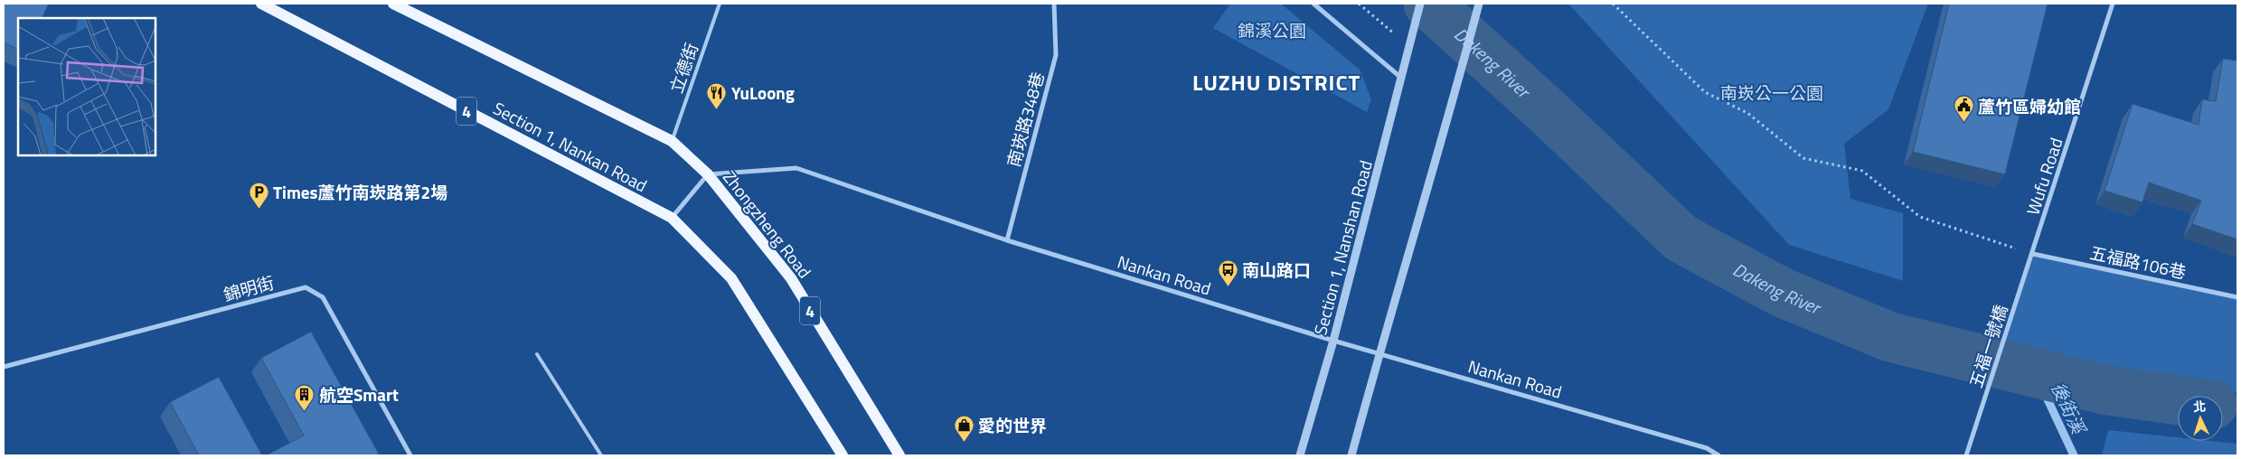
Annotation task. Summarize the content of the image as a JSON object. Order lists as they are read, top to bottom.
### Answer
{
  "streets": {
    "main road": ["4", "Section 1, Nankan Road", "Zhongzheng Road"],
    "street": [
      "南崁路348巷",
      "Wufu Road",
      "Section 1, Nanshan Road",
      "五福路106巷",
      "Nankan Road",
      "錦明街",
      "五福一號橋"
    ],
    "lane": ["立德街"]
  },
  "crossings": [
    ["立德街", "4"],
    ["4", "Section 1, Nankan Road"],
    ["4", "Zhongzheng Road"],
    ["4", "Nankan Road"],
    ["南崁路348巷", "Nankan Road"],
    ["Wufu Road", "五福路106巷"],
    ["Wufu Road", "五福一號橋"],
    ["Zhongzheng Road", "Nankan Road"],
    ["Section 1, Nanshan Road", "Nankan Road"],
    ["五福路106巷", "五福一號橋"]
  ],
  "districts": ["LUZHU DISTRICT"],
  "water": ["Dakeng River", "後街溪"],
  "parks": ["錦溪公園", "南崁公一公園"],
  "places": {
    "restaurant": ["YuLoong"],
    "public building": ["蘆竹區婦幼館"],
    "parking": ["Times蘆竹南崁路第2場"],
    "bus stop": ["南山路口"],
    "building": ["航空Smart"],
    "shop": ["愛的世界"]
  },
  "north": "top"
}
